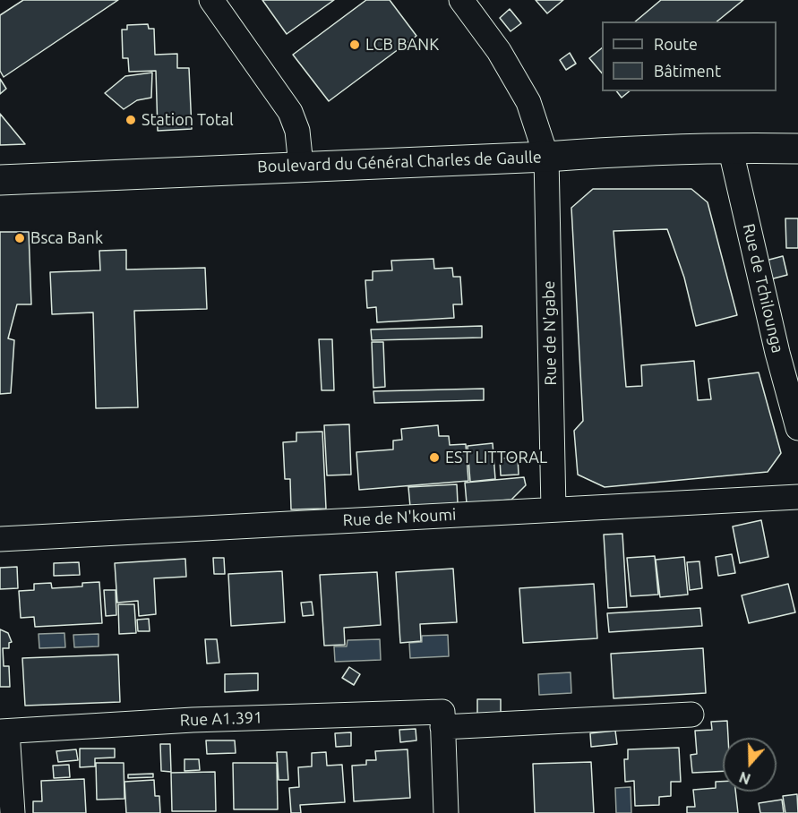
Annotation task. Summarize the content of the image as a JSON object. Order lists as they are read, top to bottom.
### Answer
{
  "streets": {
    "main road": ["Boulevard du Général Charles de Gaulle"],
    "street": [
      "Rue de Tchilounga",
      "Rue de N'gabe",
      "Rue de N'koumi",
      "Rue A1.391"
    ]
  },
  "crossings": [
    ["Boulevard du Général Charles de Gaulle", "Rue de Tchilounga"],
    ["Boulevard du Général Charles de Gaulle", "Rue de N'gabe"],
    ["Rue de N'gabe", "Rue de N'koumi"]
  ],
  "places": [
    "LCB BANK",
    "Station Total",
    "Bsca Bank",
    "EST LITTORAL"
  ],
  "legend": ["Route", "Bâtiment"],
  "north": "bottom"
}
